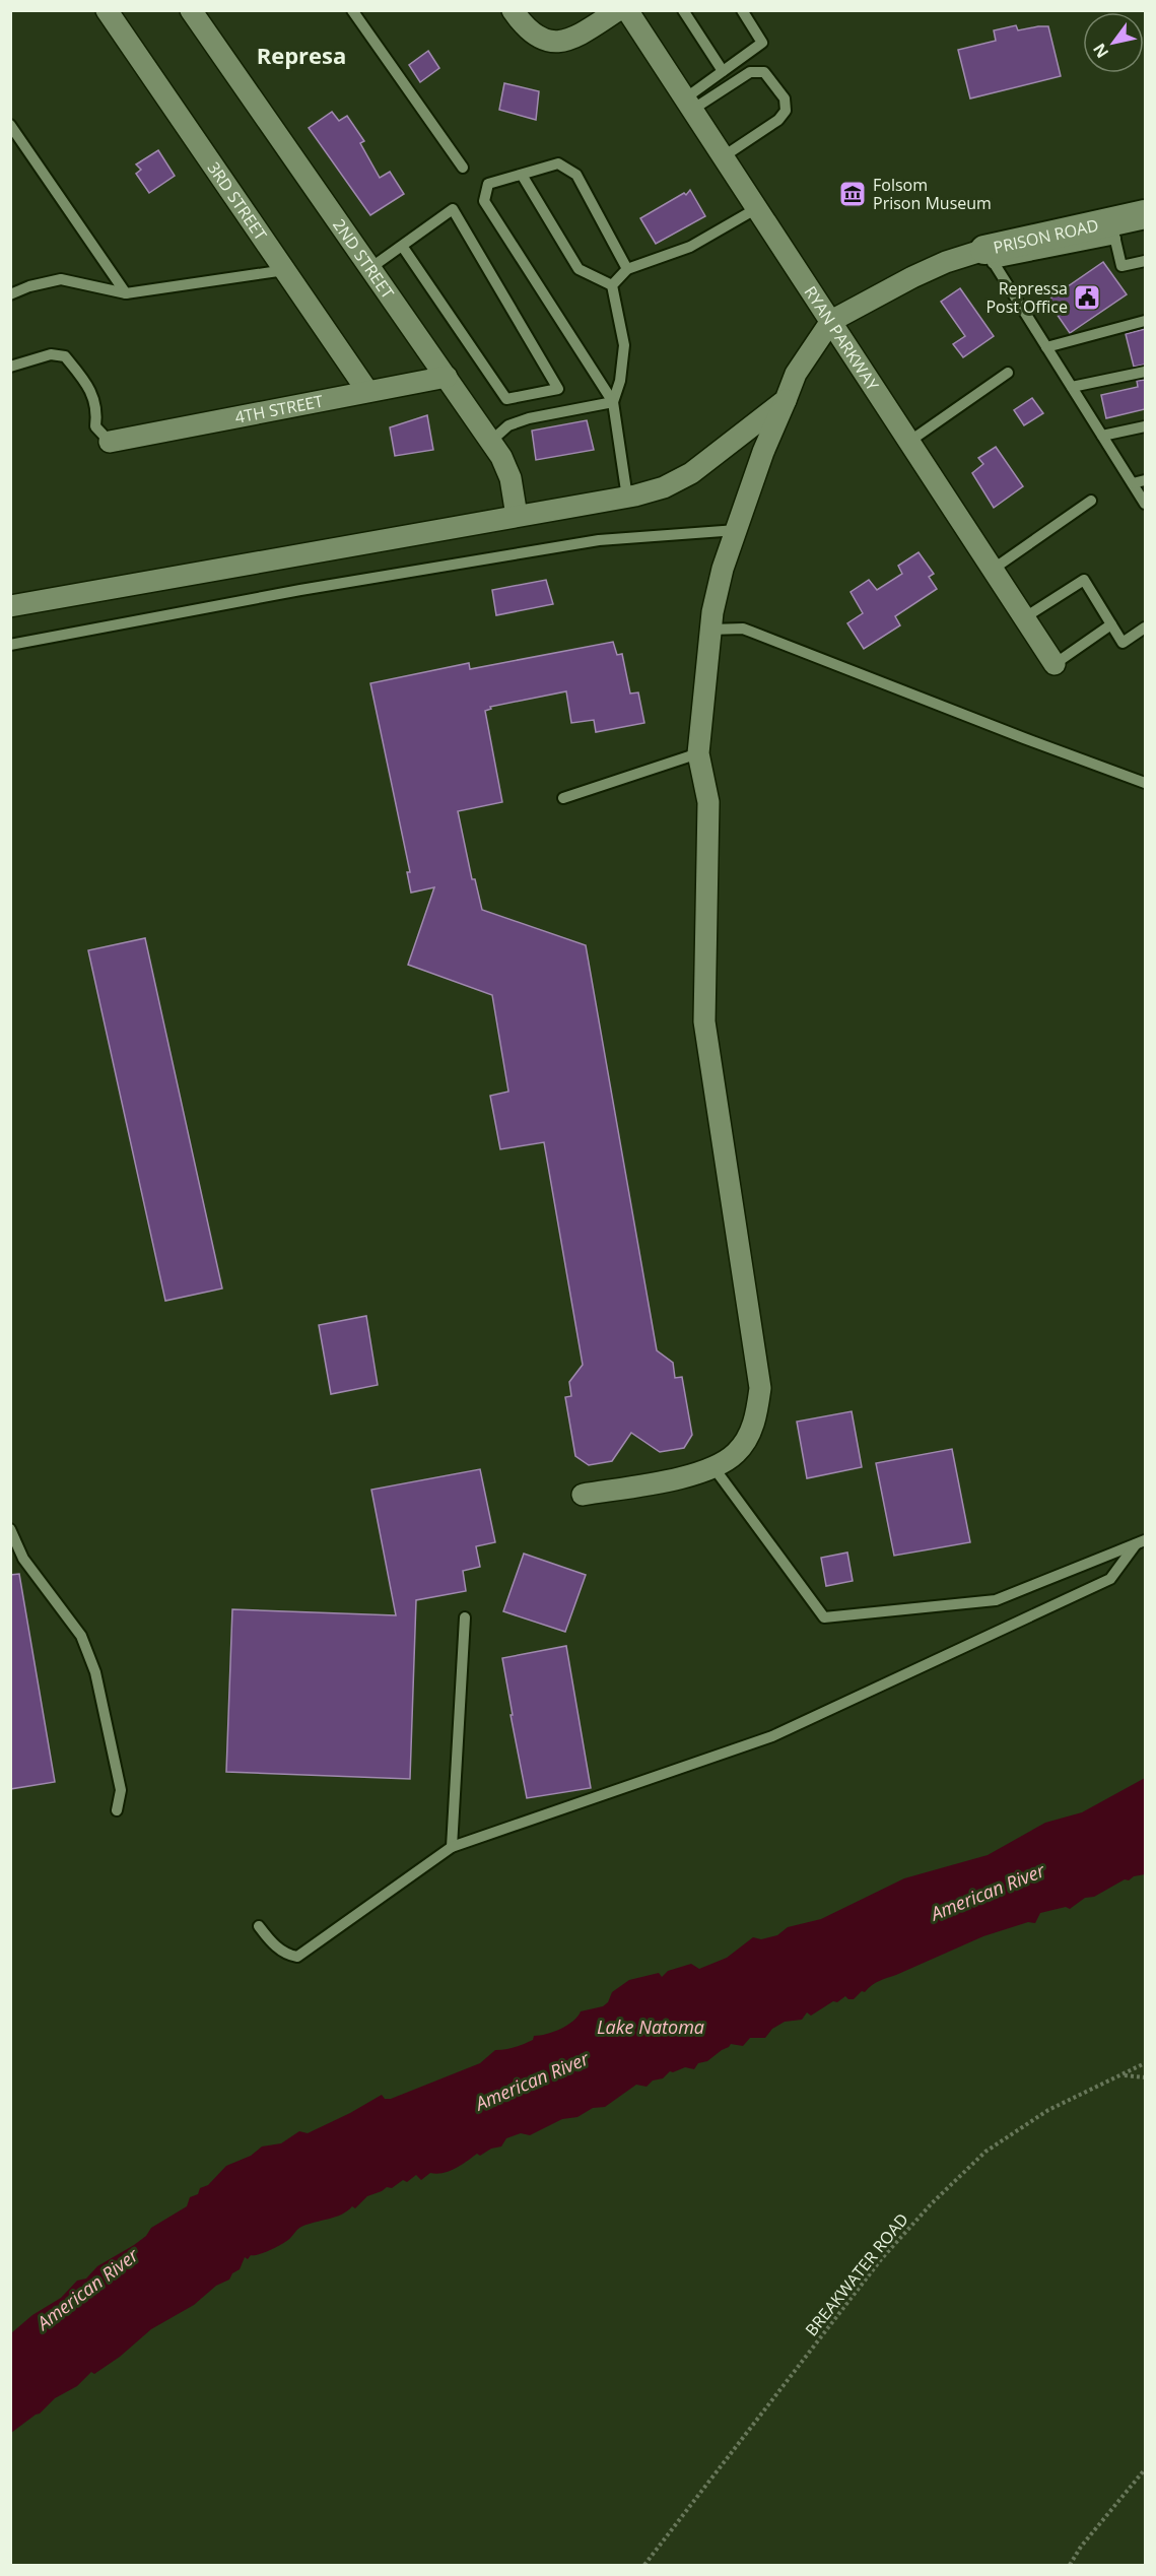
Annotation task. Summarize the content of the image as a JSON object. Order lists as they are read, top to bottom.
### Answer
{
  "streets": {
    "street": [
      "3RD STREET",
      "PRISON ROAD",
      "2ND STREET",
      "RYAN PARKWAY",
      "4TH STREET"
    ],
    "path": ["BREAKWATER ROAD"]
  },
  "crossings": [
    ["3RD STREET", "4TH STREET"],
    ["PRISON ROAD", "RYAN PARKWAY"],
    ["2ND STREET", "4TH STREET"]
  ],
  "districts": ["Represa"],
  "water": ["American River", "Lake Natoma"],
  "places": {
    "museum": ["Folsom Prison Museum"],
    "public building": ["Repressa Post Office"]
  },
  "north": "bottom left"
}
